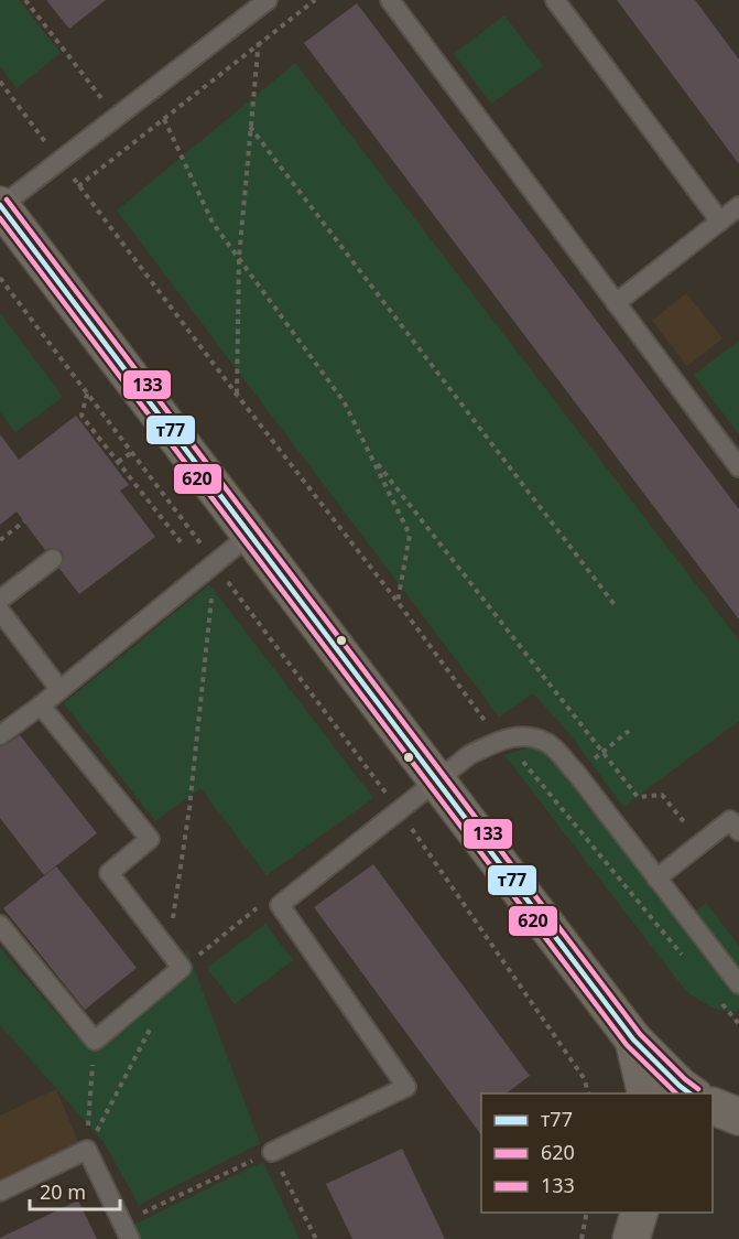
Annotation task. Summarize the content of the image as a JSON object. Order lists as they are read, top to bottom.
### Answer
{
  "lines": ["transit line 133", "transit line т77", "transit line 620"],
  "legend": ["т77", "620", "133"],
  "scale_bar": "20 m"
}
